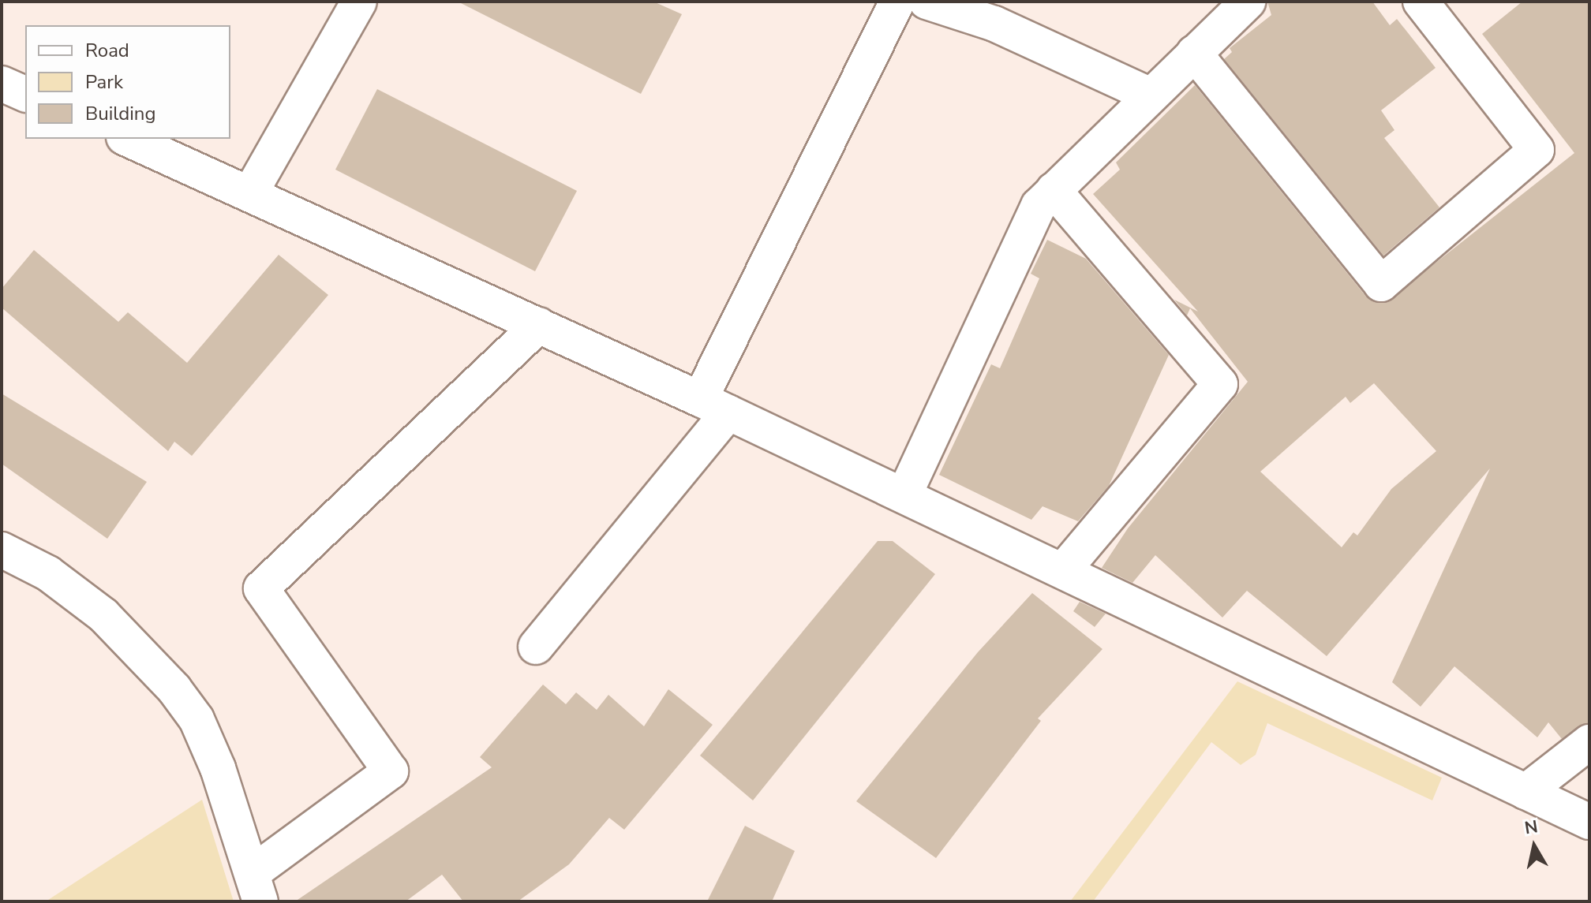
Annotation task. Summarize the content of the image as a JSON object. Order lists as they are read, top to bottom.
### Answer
{
  "legend": ["Road", "Park", "Building"],
  "north": "top"
}
